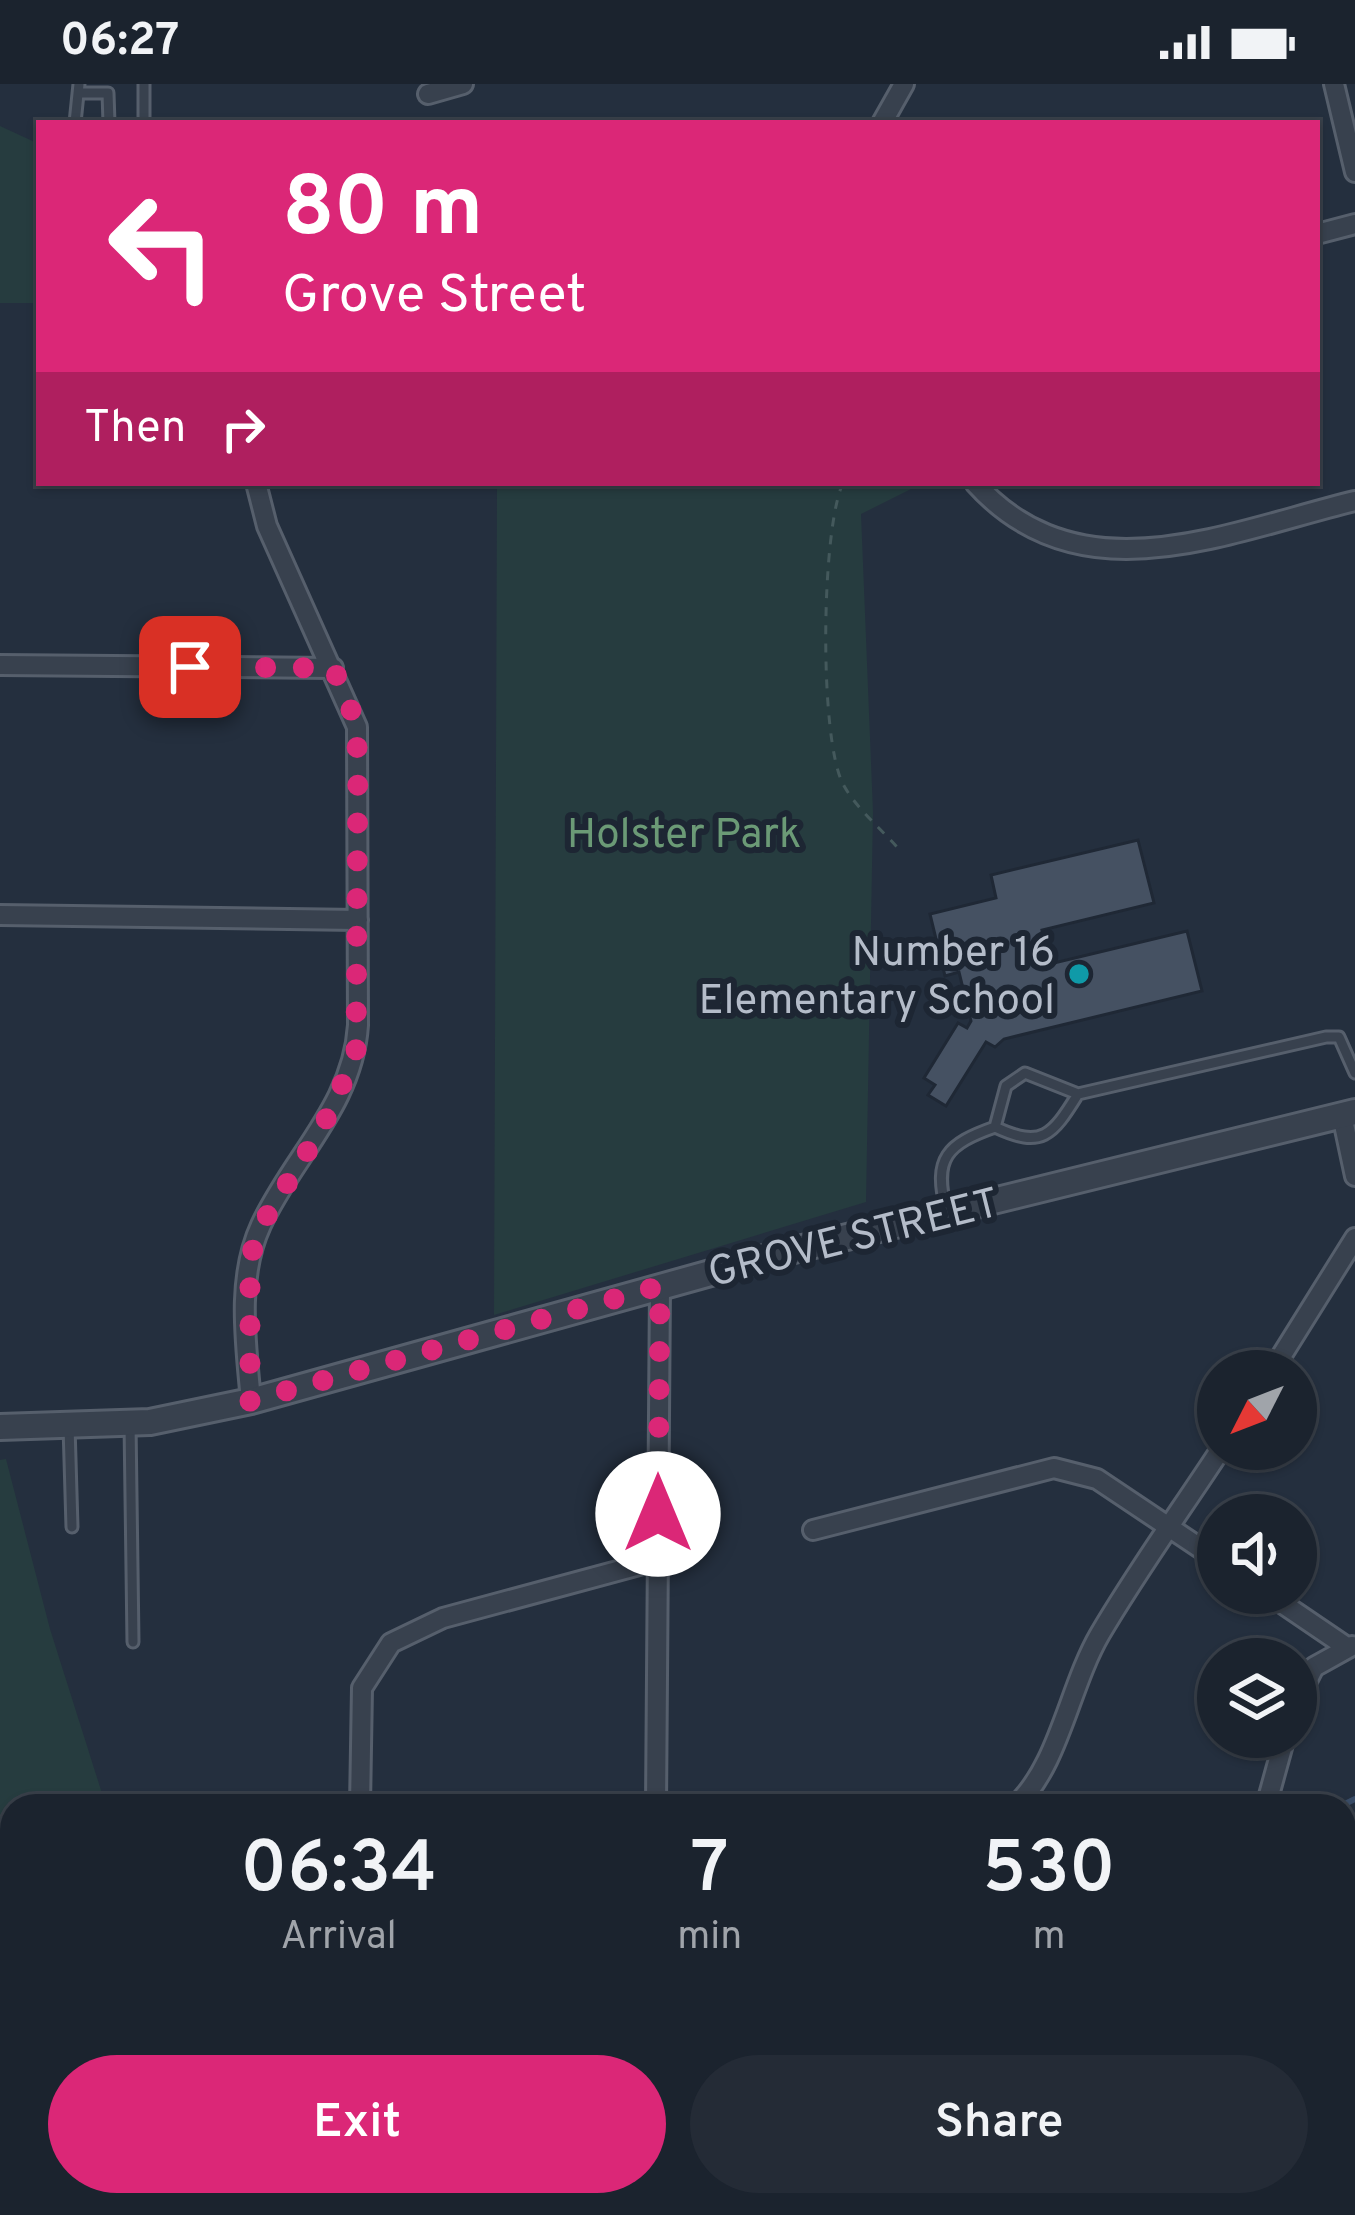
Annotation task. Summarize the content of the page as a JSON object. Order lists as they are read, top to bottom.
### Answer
{
  "streets": {
    "street": ["GROVE STREET"]
  },
  "parks": ["Holster Park"],
  "places": ["Number 16 Elementary School"],
  "north": "bottom left",
  "page": {
    "status": "06:27",
    "turn": ["80 m", "Grove Street"],
    "then": "Then",
    "eta": [
      "06:34",
      "Arrival",
      "7",
      "min",
      "530",
      "m"
    ],
    "buttons": ["Exit", "Share"]
  }
}
